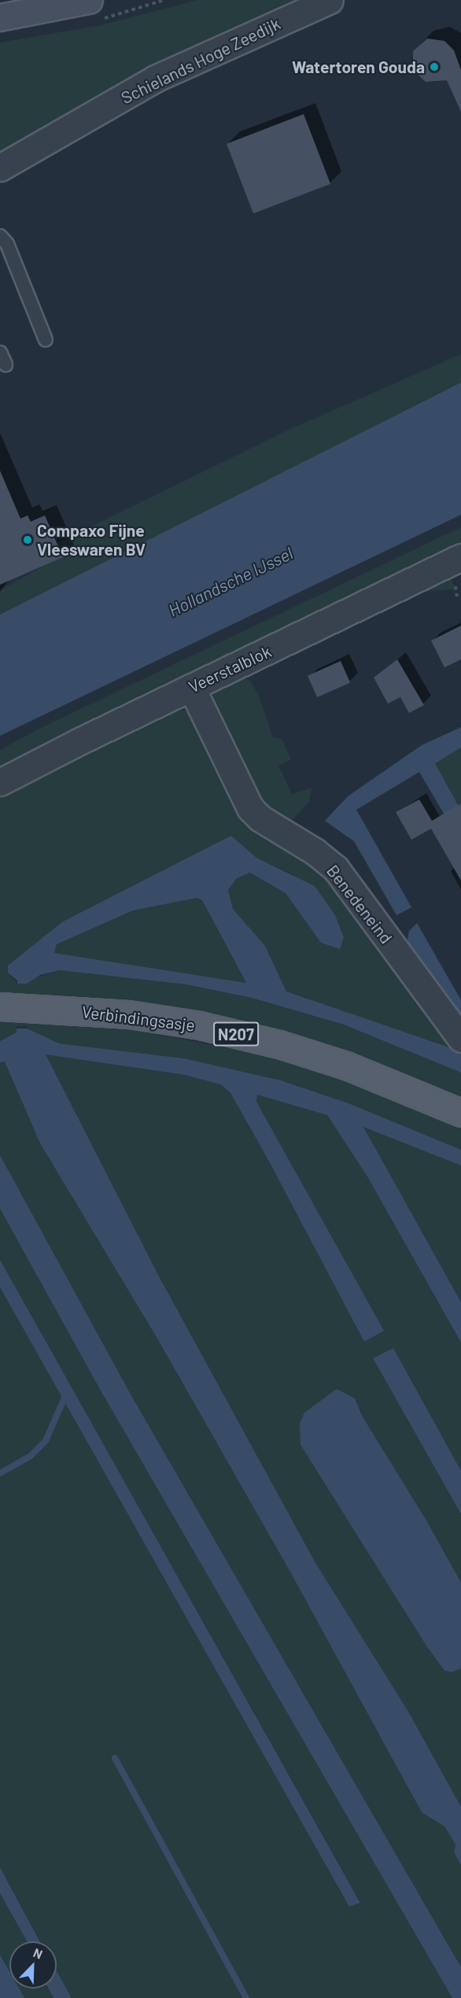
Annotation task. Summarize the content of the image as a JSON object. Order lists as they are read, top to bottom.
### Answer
{
  "streets": {
    "main road": ["Verbindingsasje", "N207"],
    "street": ["Schielands Hoge Zeedijk", "Veerstalblok", "Benedeneind"]
  },
  "crossings": [
    ["Veerstalblok", "Benedeneind"]
  ],
  "water": ["Hollandsche IJssel"],
  "places": ["Watertoren Gouda", "Compaxo Fijne Vleeswaren BV"],
  "north": "top right"
}
